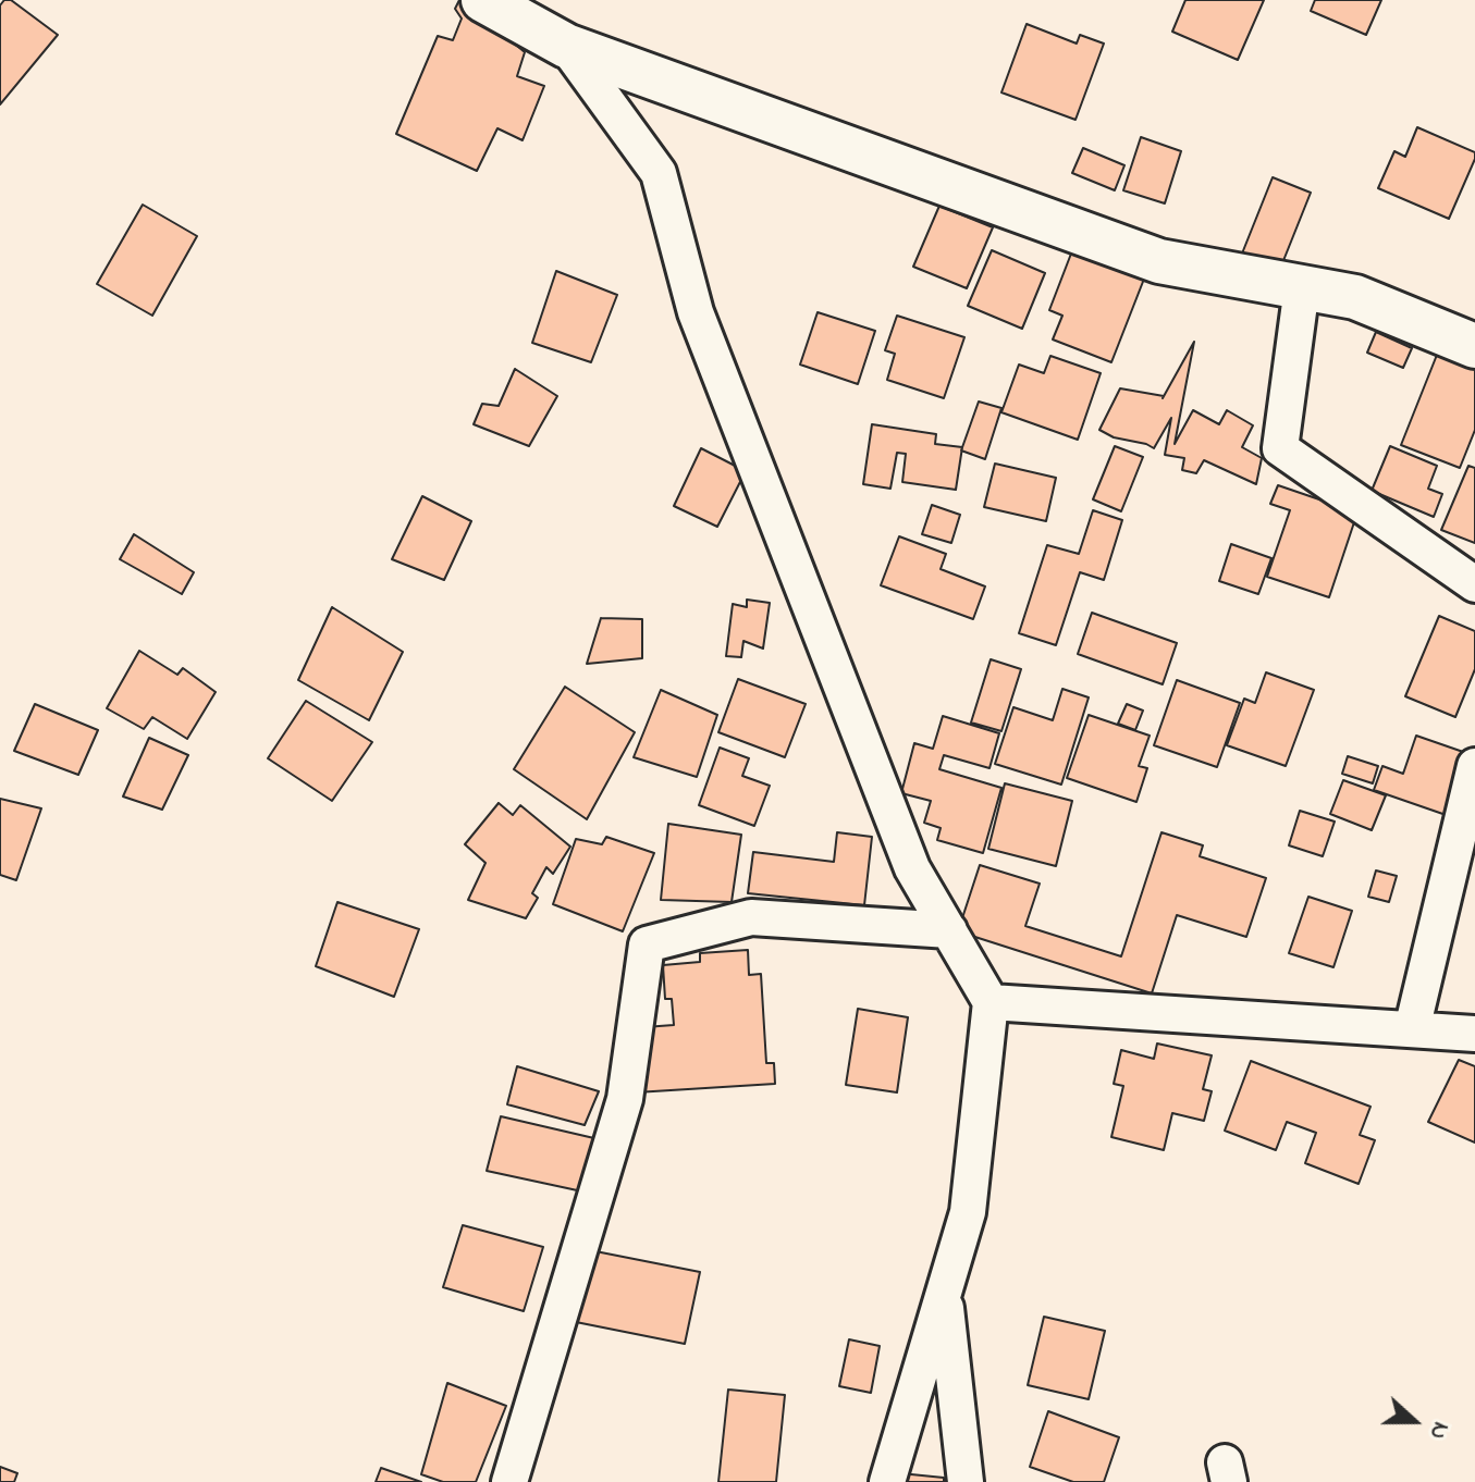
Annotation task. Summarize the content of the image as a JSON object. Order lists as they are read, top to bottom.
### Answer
{
  "north": "right"
}
